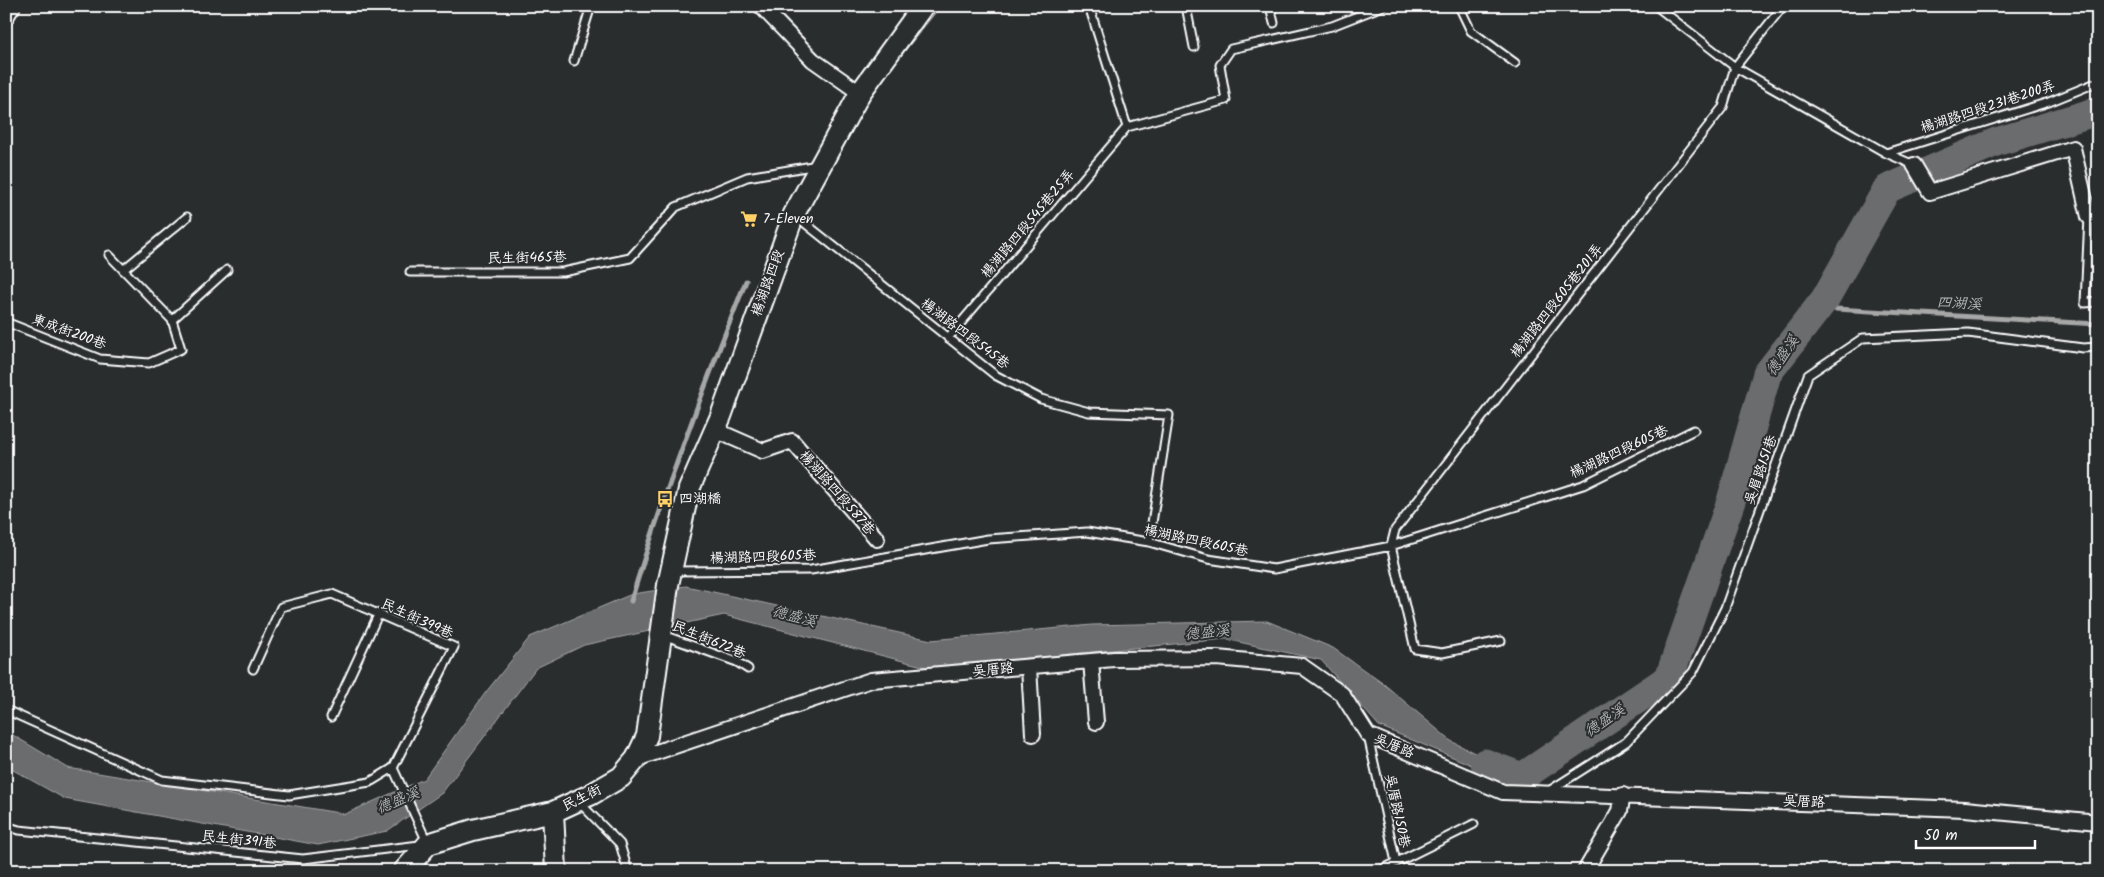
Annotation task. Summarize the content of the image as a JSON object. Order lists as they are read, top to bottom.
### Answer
{
  "streets": {
    "street": [
      "楊湖路四段",
      "楊湖路四段587巷",
      "吳厝路",
      "民生街"
    ],
    "lane": [
      "楊湖路四段231巷200弄",
      "楊湖路四段545巷25弄",
      "民生街465巷",
      "楊湖路四段605巷201弄",
      "東成街200巷",
      "楊湖路四段545巷",
      "楊湖路四段605巷",
      "吳眉路151巷",
      "民生街399巷",
      "民生街672巷",
      "吳厝路150巷",
      "民生街391巷"
    ]
  },
  "crossings": [
    ["楊湖路四段545巷25弄", "楊湖路四段545巷"],
    ["民生街465巷", "楊湖路四段"],
    ["楊湖路四段", "楊湖路四段545巷"],
    ["楊湖路四段", "楊湖路四段605巷"],
    ["楊湖路四段", "楊湖路四段587巷"],
    ["楊湖路四段605巷201弄", "楊湖路四段605巷"],
    ["楊湖路四段545巷", "楊湖路四段605巷"],
    ["吳眉路151巷", "吳厝路"],
    ["民生街672巷", "民生街"],
    ["吳厝路", "民生街"],
    ["吳厝路", "吳厝路150巷"],
    ["民生街", "民生街391巷"]
  ],
  "water": ["四湖溪", "德盛溪"],
  "places": {
    "supermarket": ["7-Eleven"],
    "bus stop": ["四湖橋"]
  },
  "scale_bar": "50 m"
}
